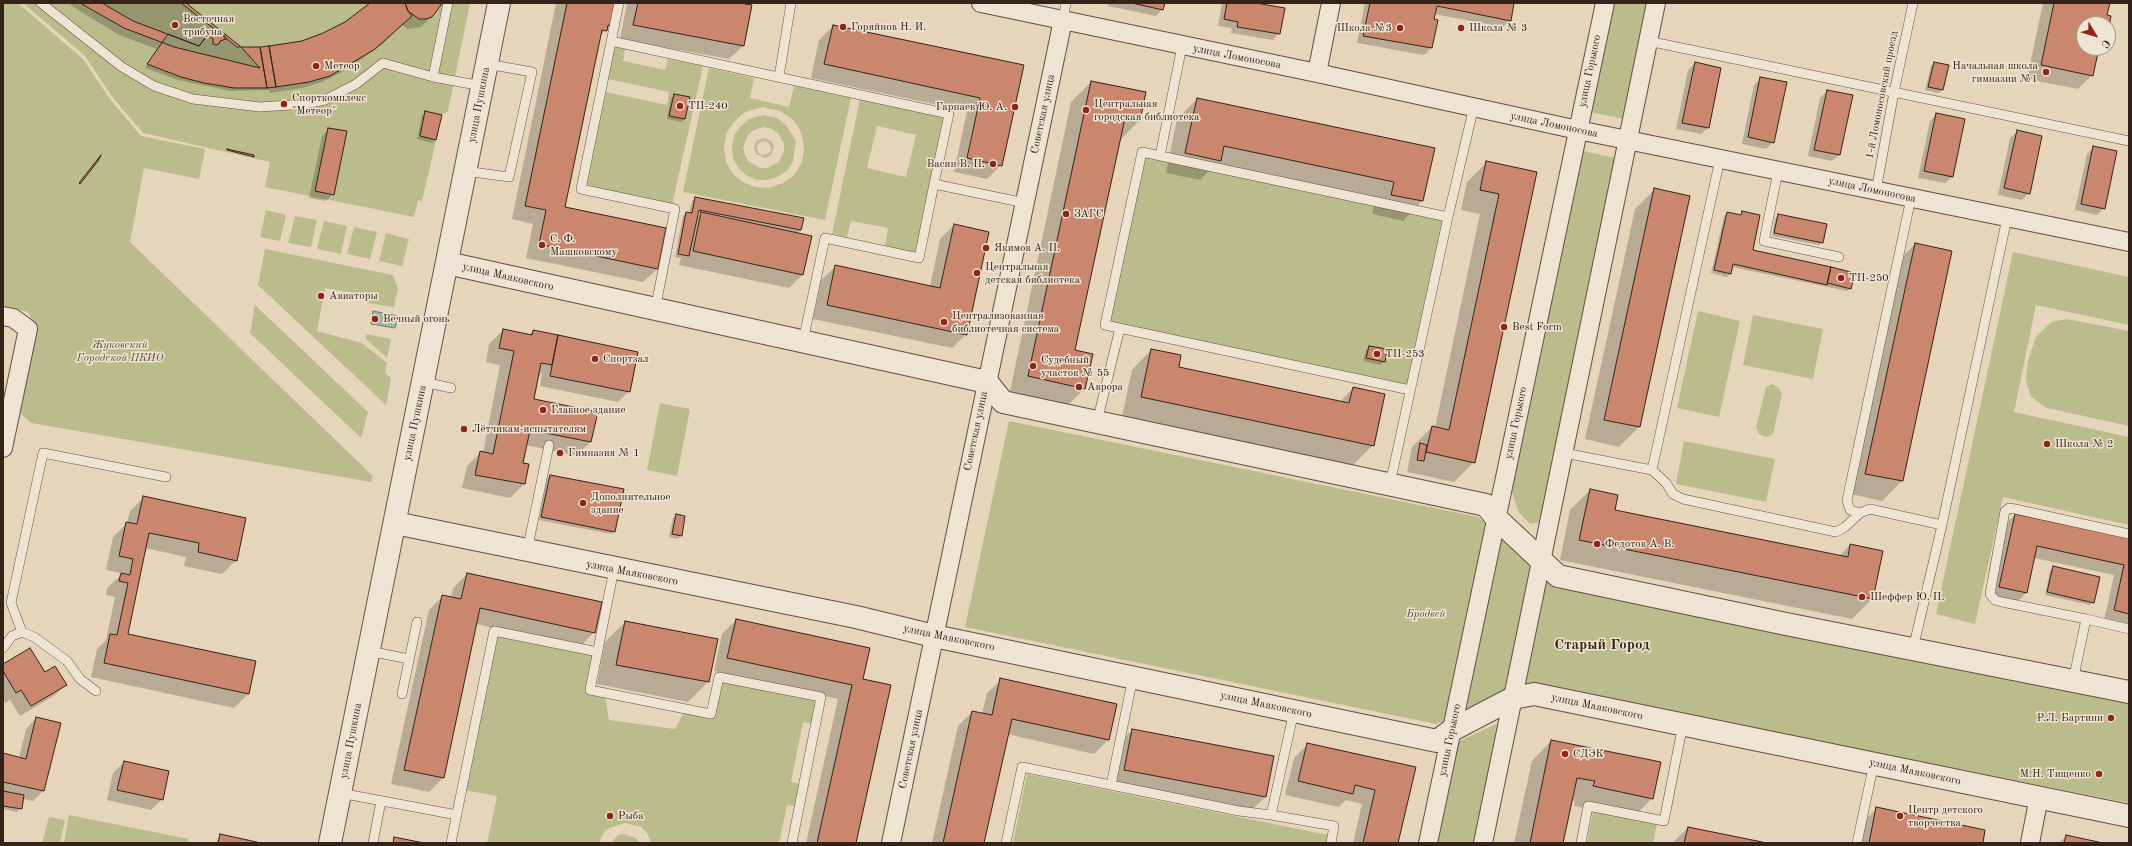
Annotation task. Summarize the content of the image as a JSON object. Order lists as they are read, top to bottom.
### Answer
{
  "streets": {
    "street": [
      "улица Ломоносова",
      "улица Горького",
      "улица Пушкина",
      "Советская улица",
      "улица Маяковского"
    ],
    "lane": ["1-й Ломоносовский проезд"]
  },
  "crossings": [
    ["улица Ломоносова", "улица Горького"],
    ["улица Ломоносова", "1-й Ломоносовский проезд"],
    ["улица Ломоносова", "Советская улица"],
    ["улица Горького", "улица Маяковского"],
    ["улица Пушкина", "улица Маяковского"],
    ["Советская улица", "улица Маяковского"]
  ],
  "districts": ["Старый Город"],
  "parks": ["Жуковский Городской ПКИО", "Бродвей"],
  "places": [
    "Восточная трибуна",
    "Горяйнов Н. И.",
    "Школа №3",
    "Школа № 3",
    "Метеор",
    "Начальная школа гимназии №1",
    "Спорткомплекс \"Метеор\"",
    "ТП-240",
    "Гарнаев Ю. А.",
    "Центральная городская библиотека",
    "Васин В. П.",
    "ЗАГС",
    "С. Ф. Машковскому",
    "Якимов А. П.",
    "Центральная детская библиотека",
    "ТП-250",
    "Авиаторы",
    "Вечный огонь",
    "Централизованная библиотечная система",
    "Best Form",
    "ТП-253",
    "Спортзал",
    "Судебный участок № 55",
    "Аврора",
    "Главное здание",
    "Лётчикам-испытателям",
    "Школа № 2",
    "Гимназия № 1",
    "Дополнительное здание",
    "Федотов А. В.",
    "Шеффер Ю. П.",
    "Р.Л. Бартини",
    "СДЭК",
    "М.Н. Тищенко",
    "Рыба",
    "Центр детского творчества"
  ],
  "north": "bottom right"
}
